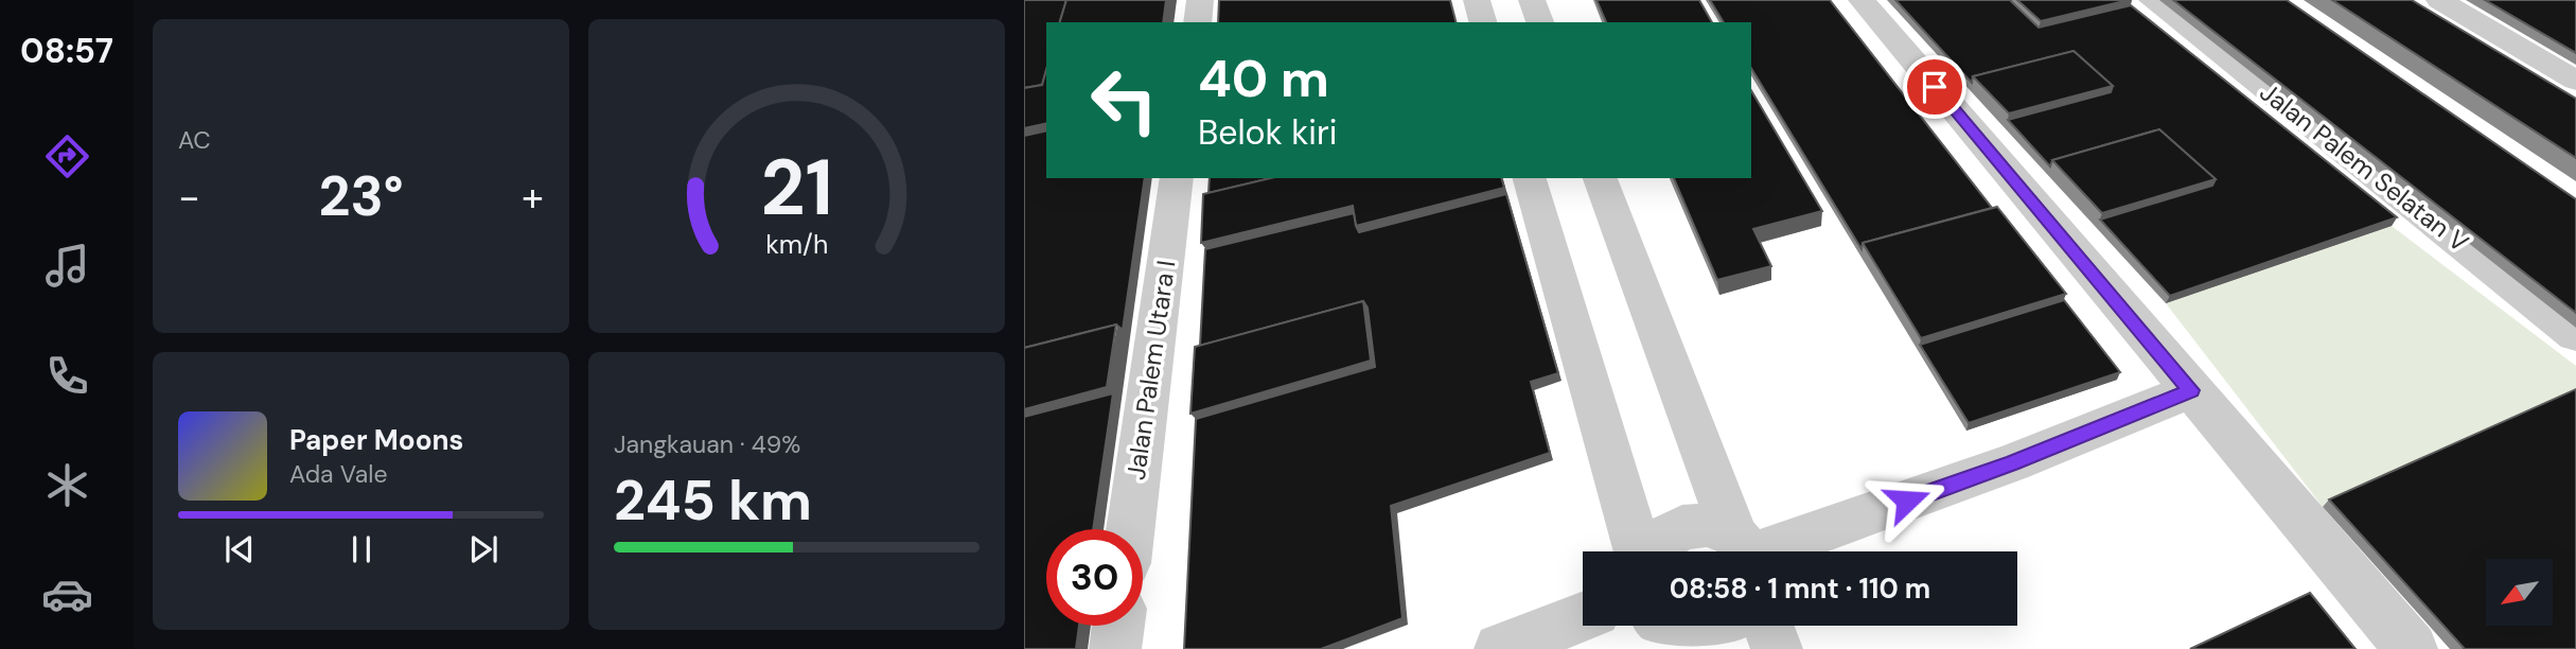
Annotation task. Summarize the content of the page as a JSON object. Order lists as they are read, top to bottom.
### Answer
{
  "streets": {
    "street": ["Jalan Palem Selatan V", "Jalan Palem Utara I"]
  },
  "north": "bottom left",
  "page": {
    "tabs": "08:57",
    "tile": [
      "AC",
      ["Jangkauan · 49%", "245 km"]
    ],
    "turn": ["40 m", "Belok kiri"],
    "heat": ["−", "23°", "+"],
    "song": ["Paper Moons", "Ada Vale"],
    "limit": "30",
    "trip": "08:58 · 1 mnt · 110 m",
    "gauge": ["21", "km/h"]
  }
}
